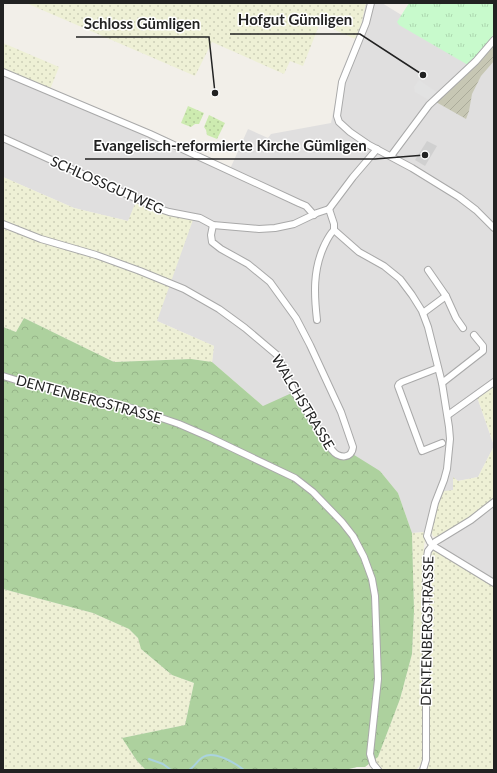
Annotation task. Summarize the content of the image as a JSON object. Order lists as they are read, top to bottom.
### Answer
{
  "streets": {
    "street": ["SCHLOSSGUTWEG", "DENTENBERGSTRASSE", "WALCHSTRASSE"]
  },
  "crossings": [
    ["SCHLOSSGUTWEG", "WALCHSTRASSE"]
  ],
  "places": ["Hofgut Gümligen", "Schloss Gümligen", "Evangelisch-reformierte Kirche Gümligen"]
}
